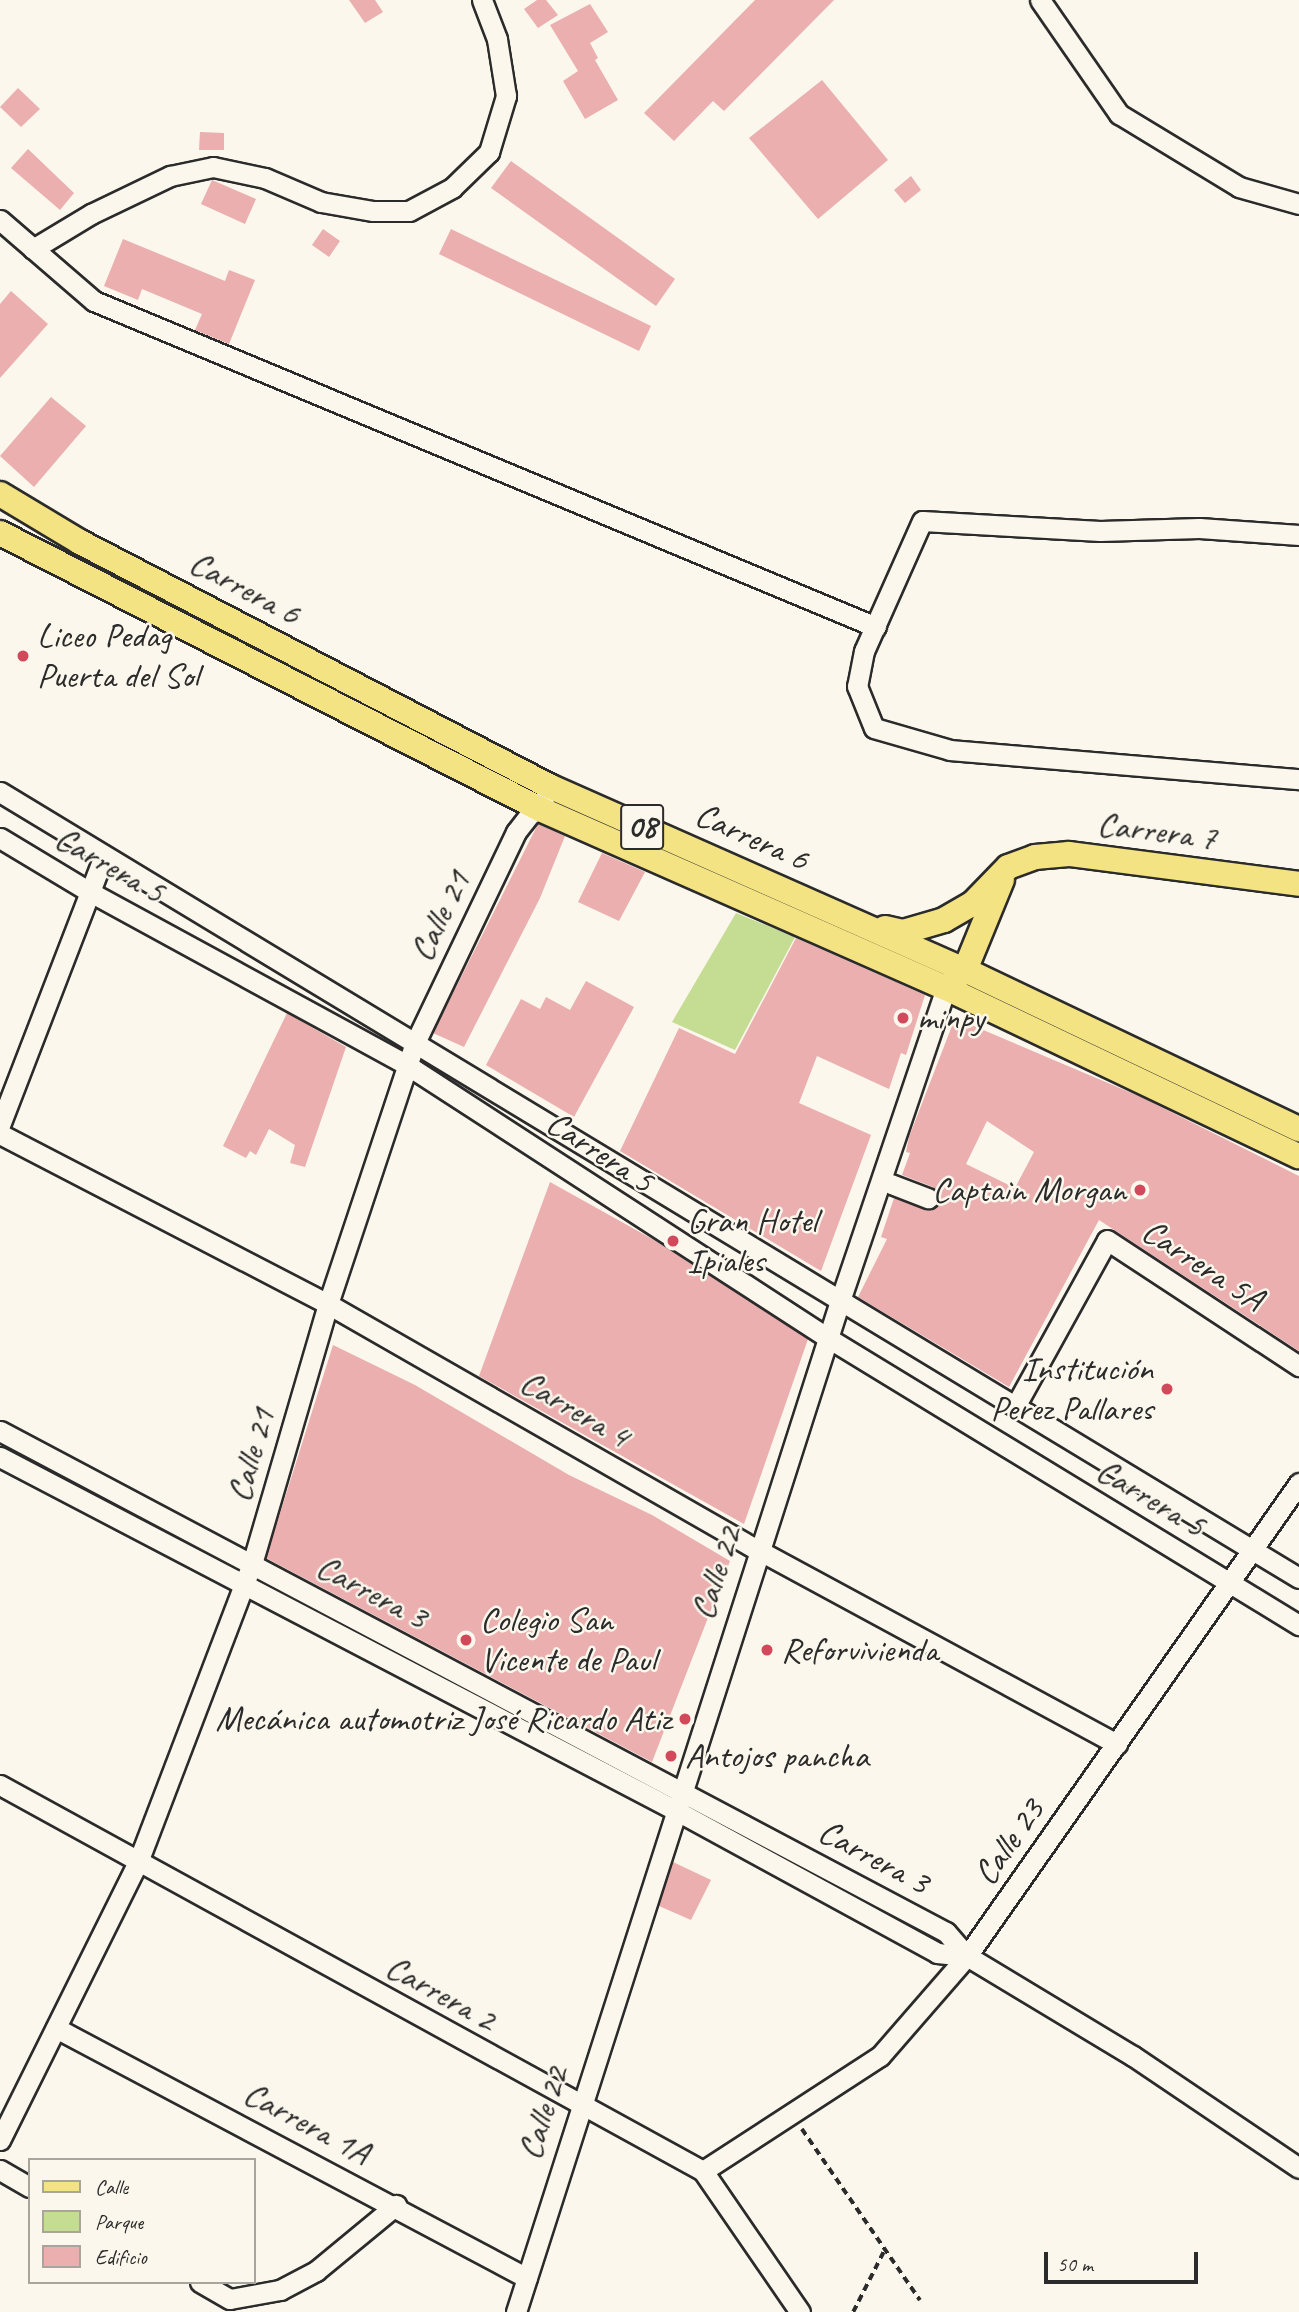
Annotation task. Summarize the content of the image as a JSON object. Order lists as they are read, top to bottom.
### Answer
{
  "streets": {
    "main road": [
      "Carrera 6",
      "08",
      "Carrera 7",
      "Calle 22"
    ],
    "street": [
      "Carrera 5",
      "Calle 21",
      "Carrera 5A",
      "Carrera 4",
      "Carrera 3",
      "Calle 23",
      "Carrera 2",
      "Carrera 1A"
    ]
  },
  "crossings": [
    ["Carrera 6", "Calle 21"],
    ["Carrera 6", "Calle 22"],
    ["Carrera 7", "Calle 22"],
    ["Carrera 5", "Calle 21"],
    ["Carrera 5", "Carrera 5A"],
    ["Carrera 5", "Calle 22"],
    ["Carrera 5", "Calle 23"],
    ["Calle 21", "Carrera 4"],
    ["Calle 21", "Carrera 3"],
    ["Calle 21", "Carrera 2"],
    ["Calle 21", "Carrera 1A"],
    ["Carrera 4", "Calle 22"],
    ["Carrera 4", "Calle 23"],
    ["Calle 22", "Carrera 3"],
    ["Calle 22", "Carrera 2"],
    ["Calle 22", "Carrera 1A"],
    ["Carrera 3", "Calle 23"],
    ["Calle 23", "Carrera 2"]
  ],
  "places": [
    "Liceo Pedag Puerta del Sol",
    "minpy",
    "Captain Morgan",
    "Gran Hotel Ipiales",
    "Institución Perez Pallares",
    "Colegio San Vicente de Paul",
    "Reforvivienda",
    "Mecánica automotriz José Ricardo Atiz",
    "Antojos pancha"
  ],
  "legend": ["Calle", "Parque", "Edificio"],
  "scale_bar": "50 m"
}
